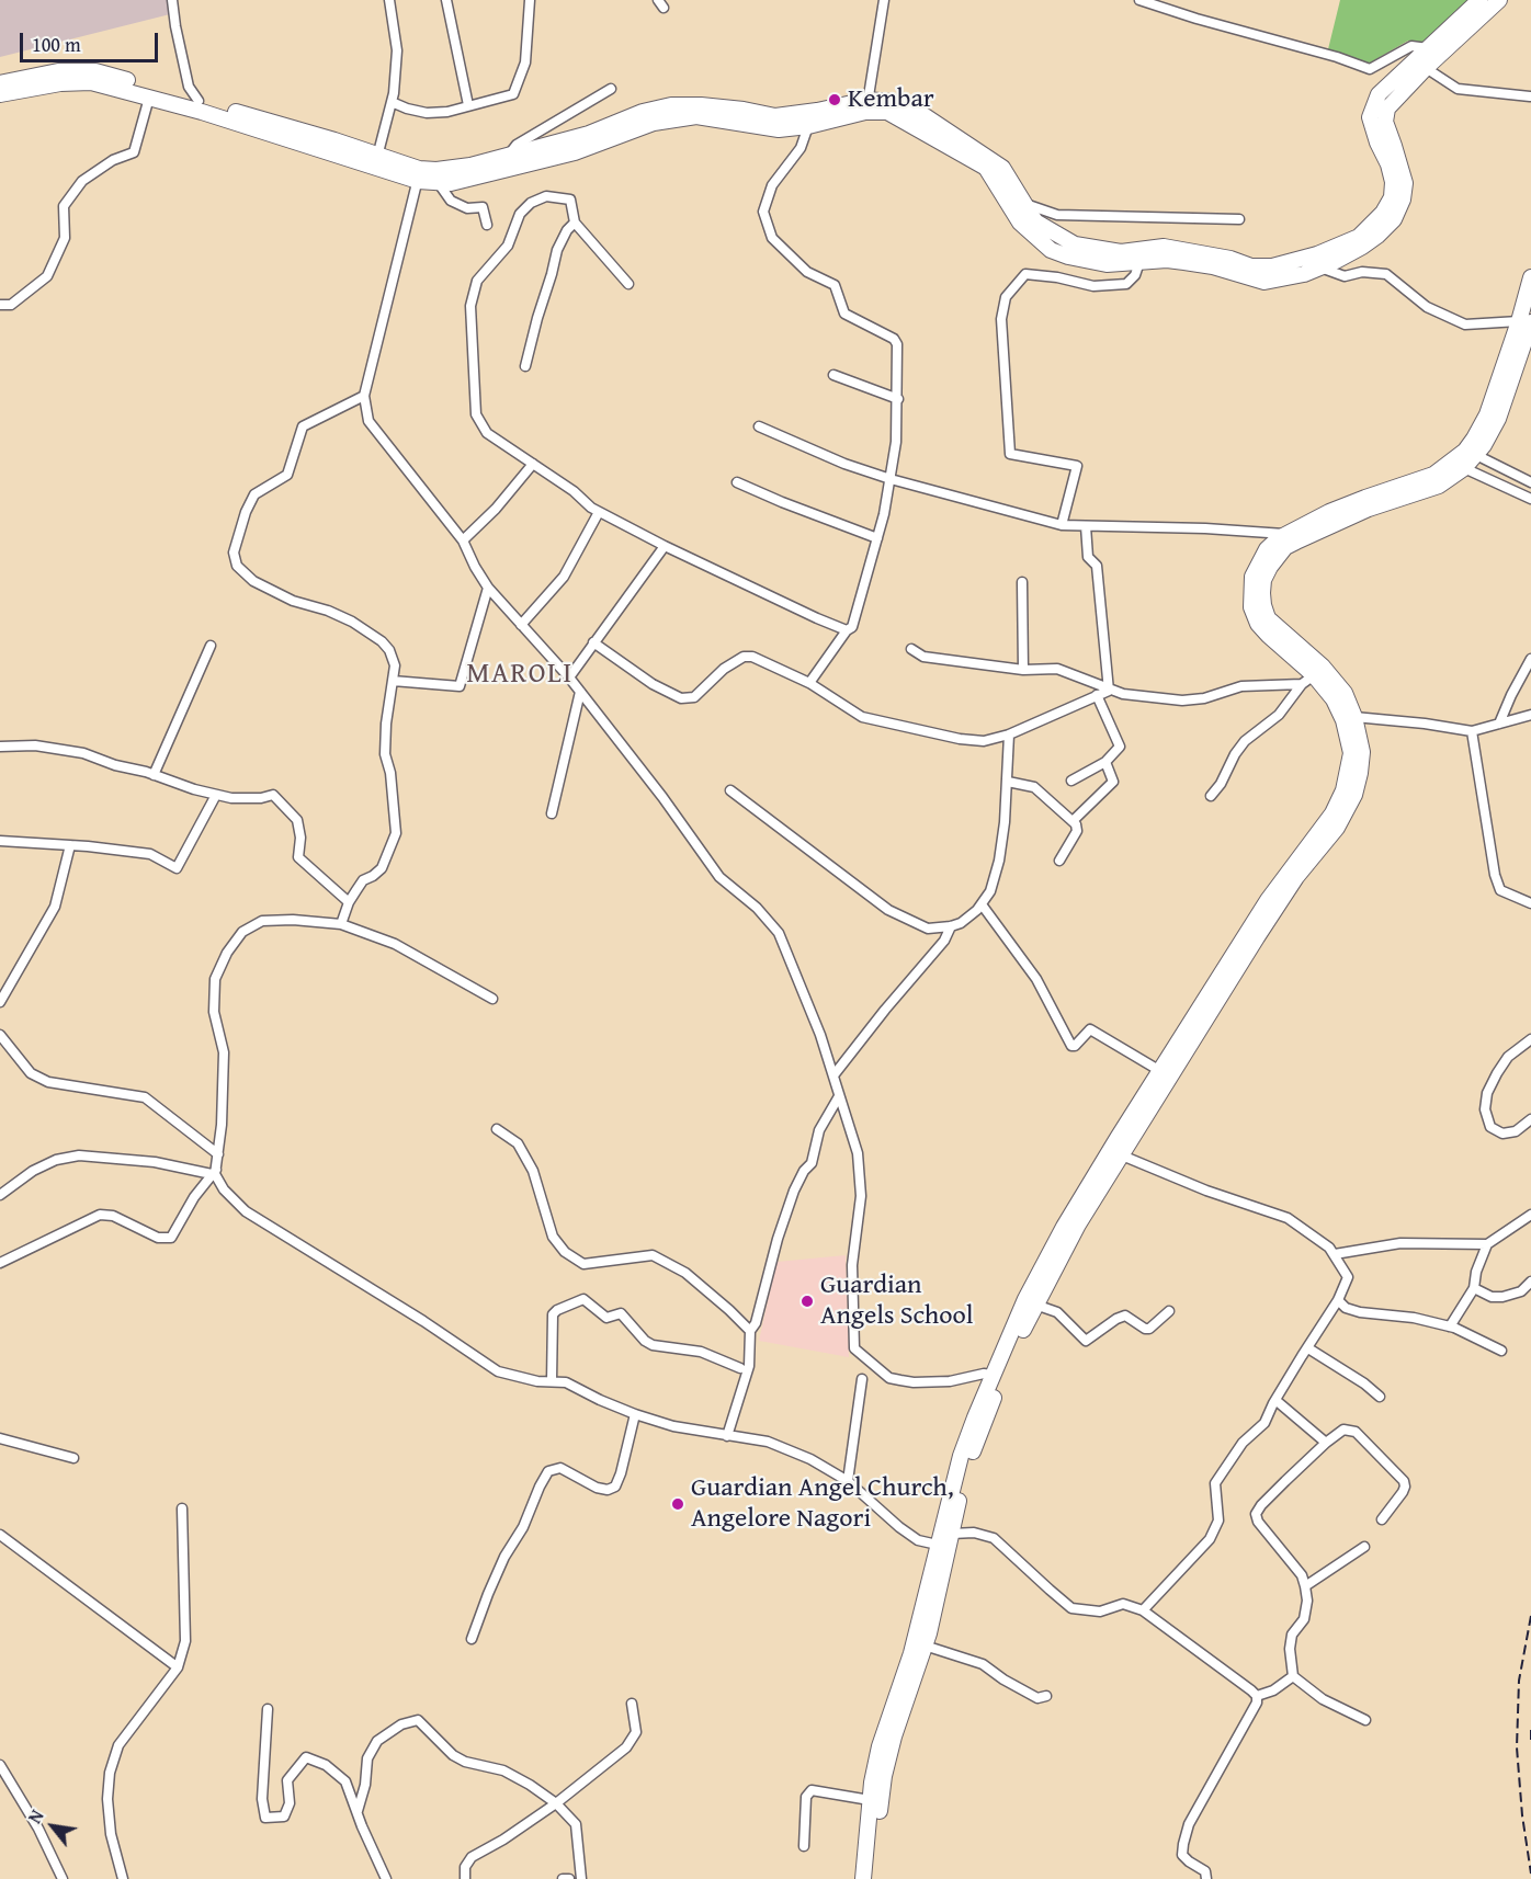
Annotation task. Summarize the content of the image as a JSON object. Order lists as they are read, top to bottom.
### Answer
{
  "districts": ["MAROLI"],
  "places": ["Kembar", "Guardian Angels School", "Guardian Angel Church, Angelore Nagori"],
  "scale_bar": "100 m",
  "north": "top left"
}
